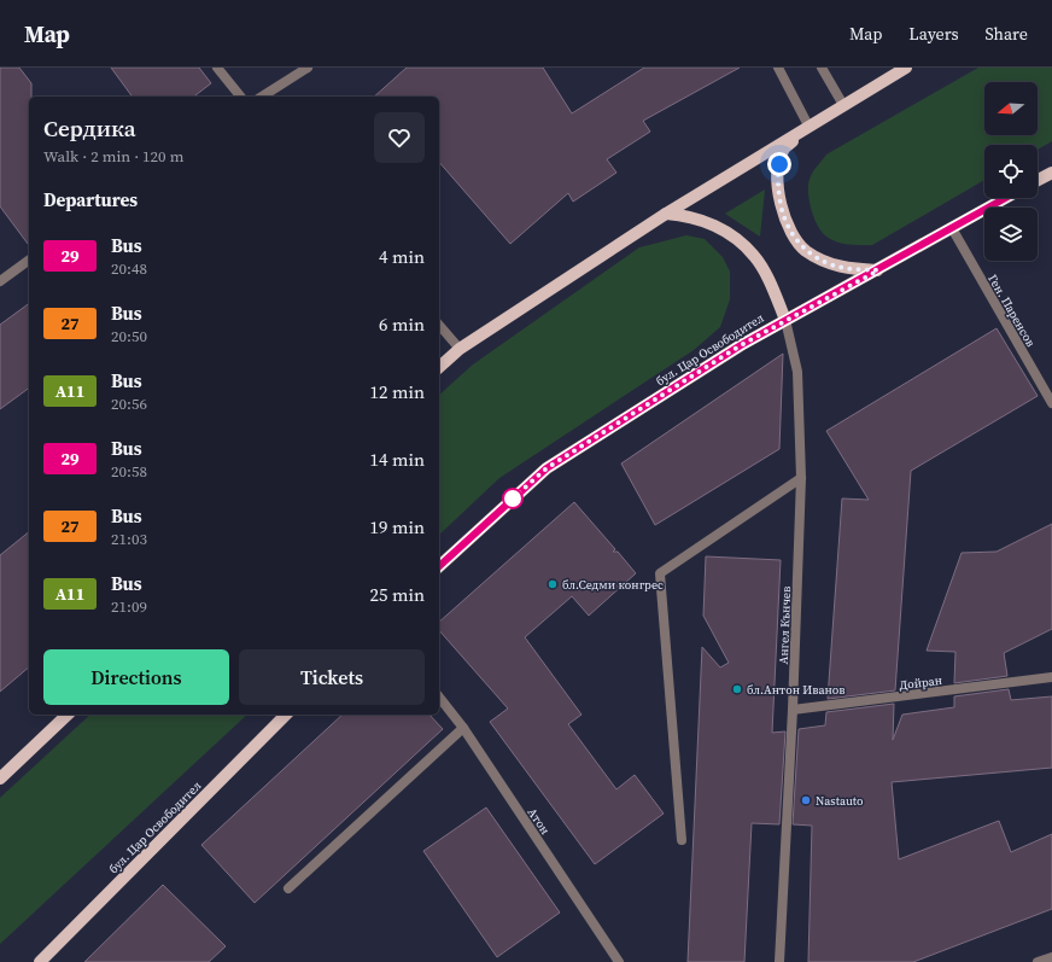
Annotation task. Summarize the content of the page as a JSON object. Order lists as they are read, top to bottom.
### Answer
{
  "streets": {
    "main road": ["бул. Цар Освободител"],
    "street": [
      "Ген. Паренсов",
      "Ангел Кънчев",
      "Дойран",
      "Атон"
    ]
  },
  "crossings": [
    ["Ген. Паренсов", "бул. Цар Освободител"],
    ["бул. Цар Освободител", "Ангел Кънчев"],
    ["Ангел Кънчев", "Дойран"]
  ],
  "places": ["бл.Седми конгрес", "бл.Антон Иванов", "Nastauto"],
  "lines": ["bus line 29"],
  "north": "left",
  "page": {
    "header": "Map",
    "nav": ["Map", "Layers", "Share"],
    "heading": [
      ["Сердика", "Walk · 2 min · 120 m"],
      "Departures"
    ],
    "list": [
      {
        "mark": "29",
        "name": "Bus",
        "note": "20:48",
        "value": "4 min"
      },
      {
        "mark": "27",
        "name": "Bus",
        "note": "20:50",
        "value": "6 min"
      },
      {
        "mark": "А11",
        "name": "Bus",
        "note": "20:56",
        "value": "12 min"
      },
      {
        "mark": "29",
        "name": "Bus",
        "note": "20:58",
        "value": "14 min"
      },
      {
        "mark": "27",
        "name": "Bus",
        "note": "21:03",
        "value": "19 min"
      },
      {
        "mark": "А11",
        "name": "Bus",
        "note": "21:09",
        "value": "25 min"
      }
    ],
    "buttons": ["Directions", "Tickets"]
  }
}
